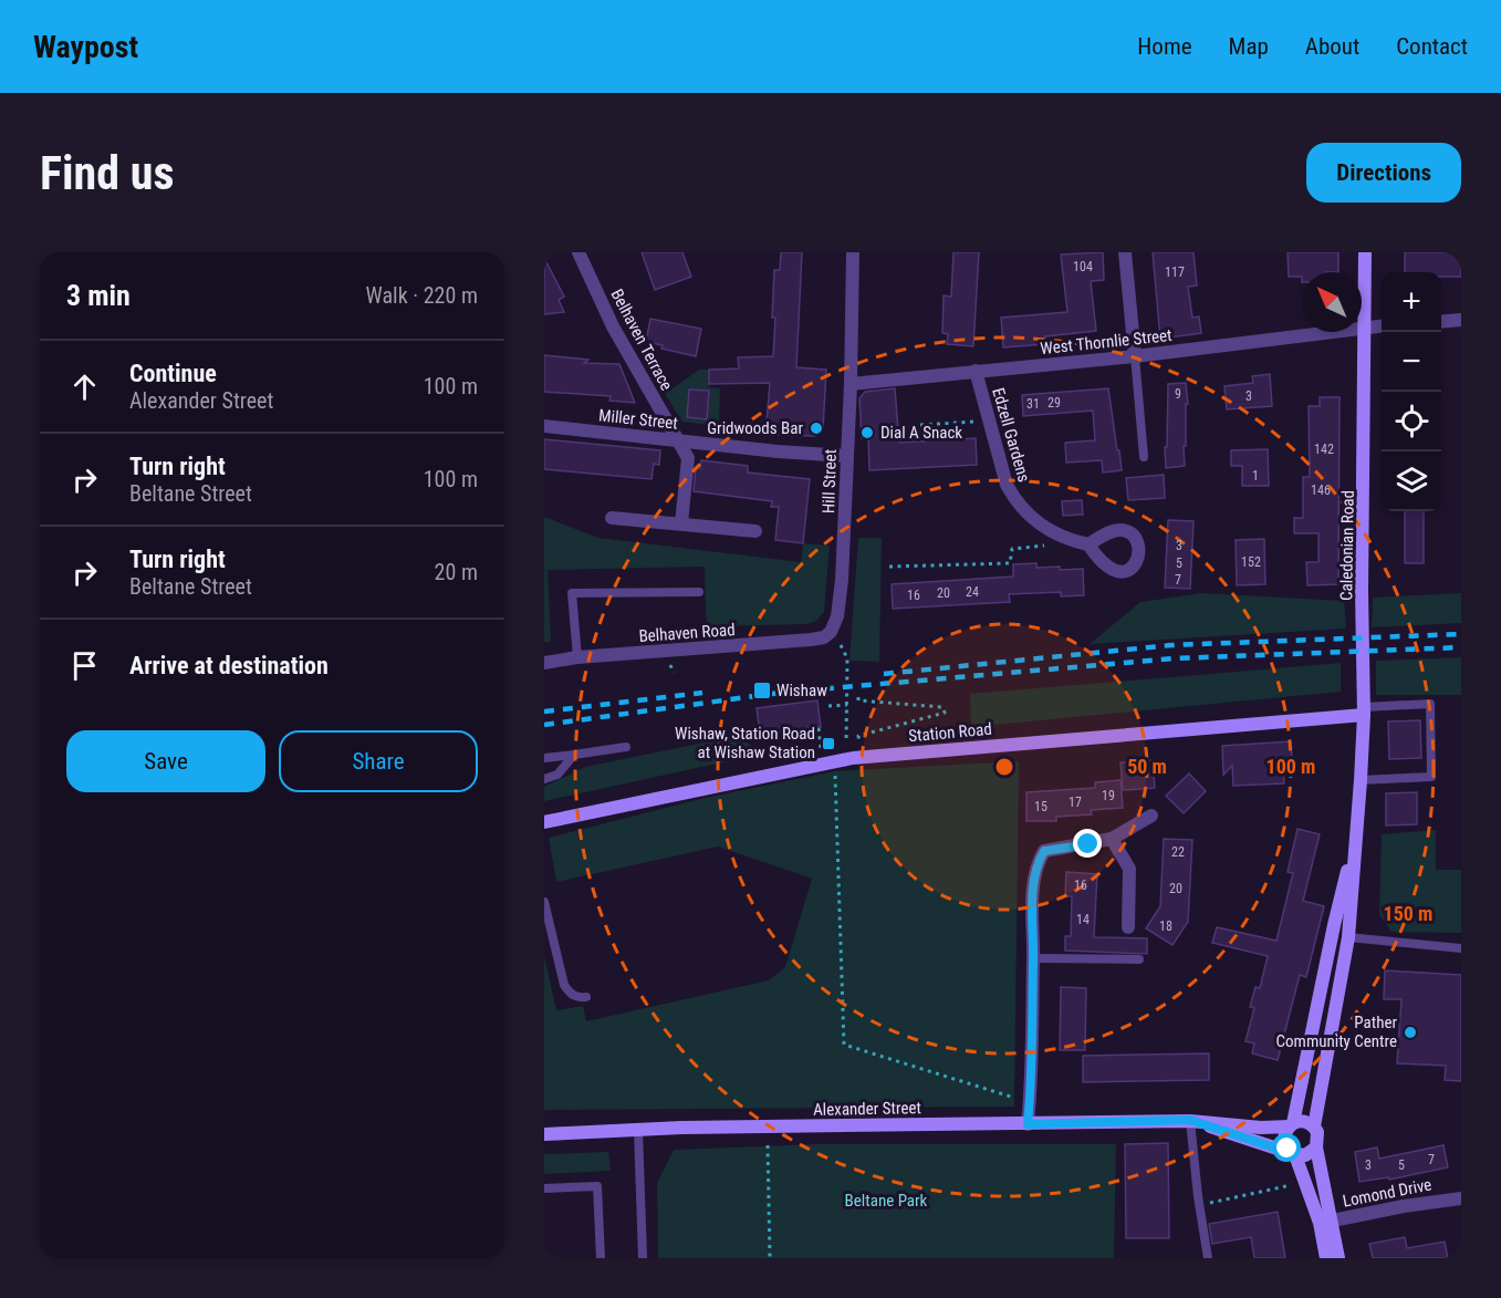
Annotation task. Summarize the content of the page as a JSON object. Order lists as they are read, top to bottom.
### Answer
{
  "streets": {
    "street": [
      "Belhaven Terrace",
      "West Thornlie Street",
      "Miller Street",
      "Edzell Gardens",
      "Hill Street",
      "Caledonian Road",
      "Belhaven Road",
      "Station Road",
      "Alexander Street",
      "Lomond Drive"
    ]
  },
  "crossings": [
    ["Belhaven Terrace", "Miller Street"],
    ["West Thornlie Street", "Edzell Gardens"],
    ["West Thornlie Street", "Hill Street"],
    ["West Thornlie Street", "Caledonian Road"],
    ["Miller Street", "Hill Street"],
    ["Hill Street", "Belhaven Road"],
    ["Caledonian Road", "Station Road"],
    ["Caledonian Road", "Alexander Street"],
    ["Caledonian Road", "Lomond Drive"]
  ],
  "parks": ["Beltane Park"],
  "places": {
    "other": ["Gridwoods Bar", "Dial A Snack", "Pather Community Centre"],
    "transit": ["Wishaw", "Wishaw, Station Road at Wishaw Station"]
  },
  "house_numbers": [
    "104",
    "117",
    "9",
    "3",
    "29",
    "31",
    "142",
    "1",
    "146",
    "3",
    "152",
    "5",
    "7",
    "24",
    "20",
    "16",
    "19",
    "17",
    "15",
    "22",
    "16",
    "20",
    "14",
    "18",
    "7",
    "3",
    "5"
  ],
  "north": "top left",
  "page": {
    "header": "Waypost",
    "nav": [
      "Home",
      "Map",
      "About",
      "Contact"
    ],
    "buttons": [
      "Directions",
      ["Save", "Share"]
    ],
    "title": "Find us",
    "heading": ["3 min", "Walk · 220 m"],
    "map_buttons": ["+", "−"],
    "list": [
      ["Continue", "Alexander Street", "100 m"],
      ["Turn right", "Beltane Street", "100 m"],
      ["Turn right", "Beltane Street", "20 m"],
      "Arrive at destination"
    ]
  },
  "rings": ["50 m", "100 m", "150 m"]
}
